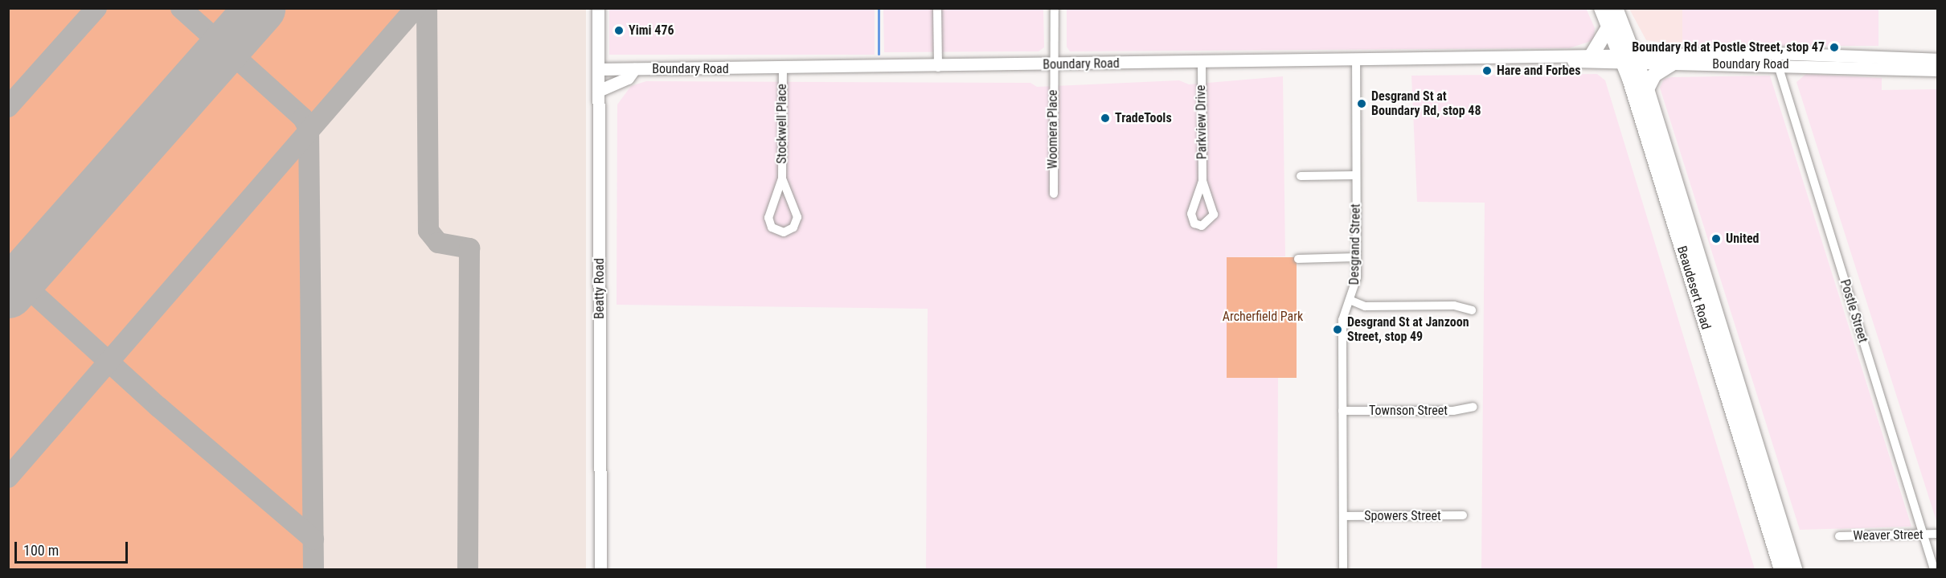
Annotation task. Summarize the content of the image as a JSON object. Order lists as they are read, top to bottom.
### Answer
{
  "streets": {
    "highway": ["Beaudesert Road"],
    "main road": ["Boundary Road", "Beatty Road"],
    "street": [
      "Parkview Drive",
      "Stockwell Place",
      "Woomera Place",
      "Desgrand Street",
      "Postle Street",
      "Townson Street",
      "Spowers Street",
      "Weaver Street"
    ]
  },
  "crossings": [
    ["Boundary Road", "Parkview Drive"],
    ["Boundary Road", "Stockwell Place"],
    ["Boundary Road", "Woomera Place"],
    ["Boundary Road", "Desgrand Street"],
    ["Boundary Road", "Beaudesert Road"],
    ["Boundary Road", "Beatty Road"],
    ["Boundary Road", "Postle Street"],
    ["Desgrand Street", "Townson Street"],
    ["Desgrand Street", "Spowers Street"],
    ["Postle Street", "Weaver Street"]
  ],
  "parks": ["Archerfield Park"],
  "places": [
    "Yimi 476",
    "Boundary Rd at Postle Street, stop 47",
    "Hare and Forbes",
    "Desgrand St at Boundary Rd, stop 48",
    "TradeTools",
    "United",
    "Desgrand St at Janzoon Street, stop 49"
  ],
  "scale_bar": "100 m"
}
